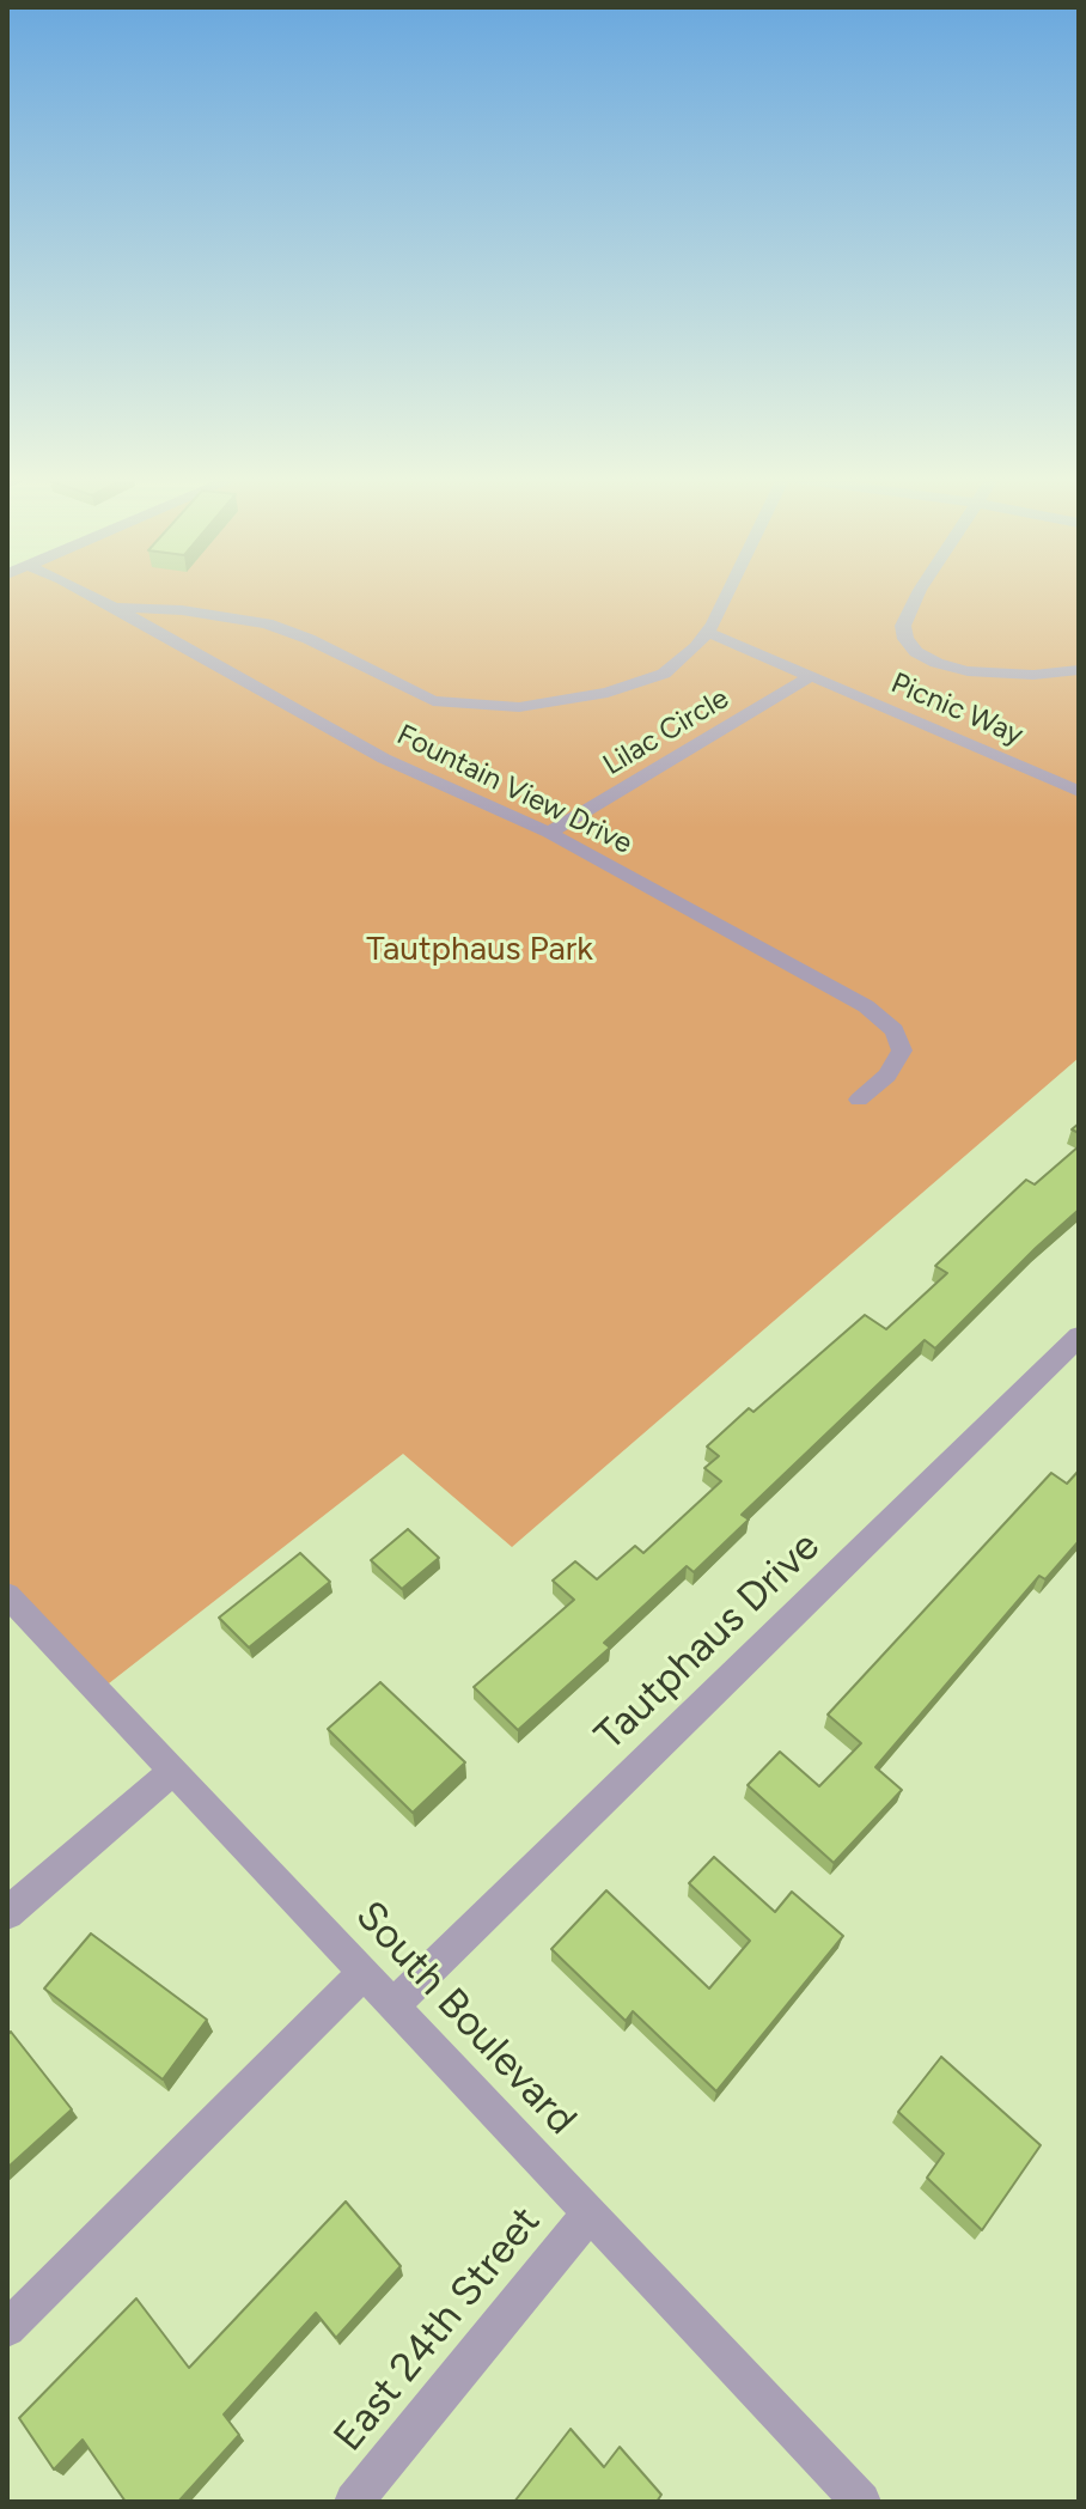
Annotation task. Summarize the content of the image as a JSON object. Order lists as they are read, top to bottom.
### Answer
{
  "streets": {
    "street": [
      "Picnic Way",
      "Lilac Circle",
      "Fountain View Drive",
      "Tautphaus Drive",
      "South Boulevard",
      "East 24th Street"
    ]
  },
  "crossings": [
    ["Picnic Way", "Lilac Circle"],
    ["Lilac Circle", "Fountain View Drive"],
    ["Tautphaus Drive", "South Boulevard"],
    ["South Boulevard", "East 24th Street"]
  ],
  "parks": ["Tautphaus Park"]
}
